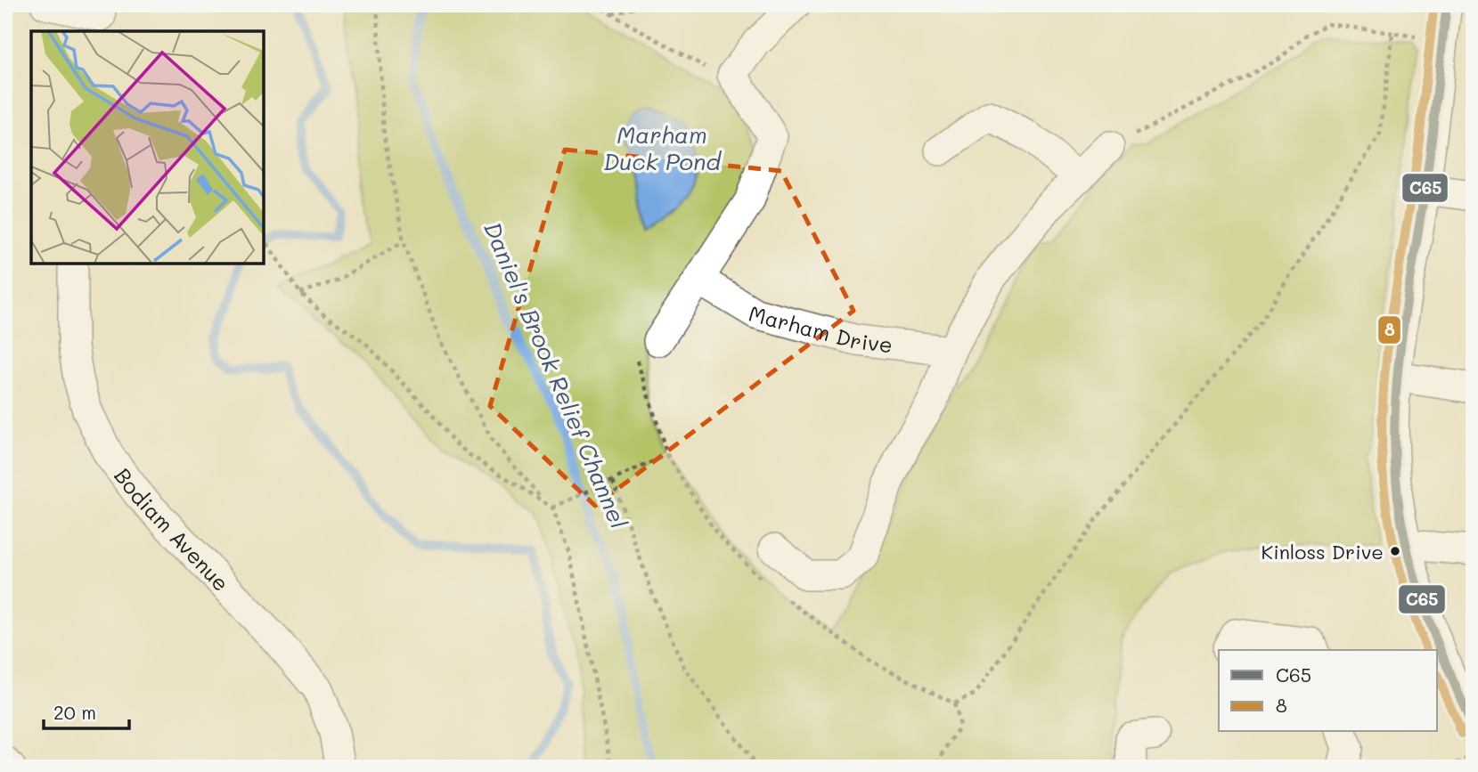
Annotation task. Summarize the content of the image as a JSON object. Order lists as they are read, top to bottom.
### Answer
{
  "streets": {
    "street": ["Marham Drive", "Bodiam Avenue"]
  },
  "water": ["Marham Duck Pond", "Daniel's Brook Relief Channel"],
  "places": ["Kinloss Drive"],
  "lines": ["transit line C65", "transit line 8"],
  "legend": ["C65", "8"],
  "scale_bar": "20 m"
}
